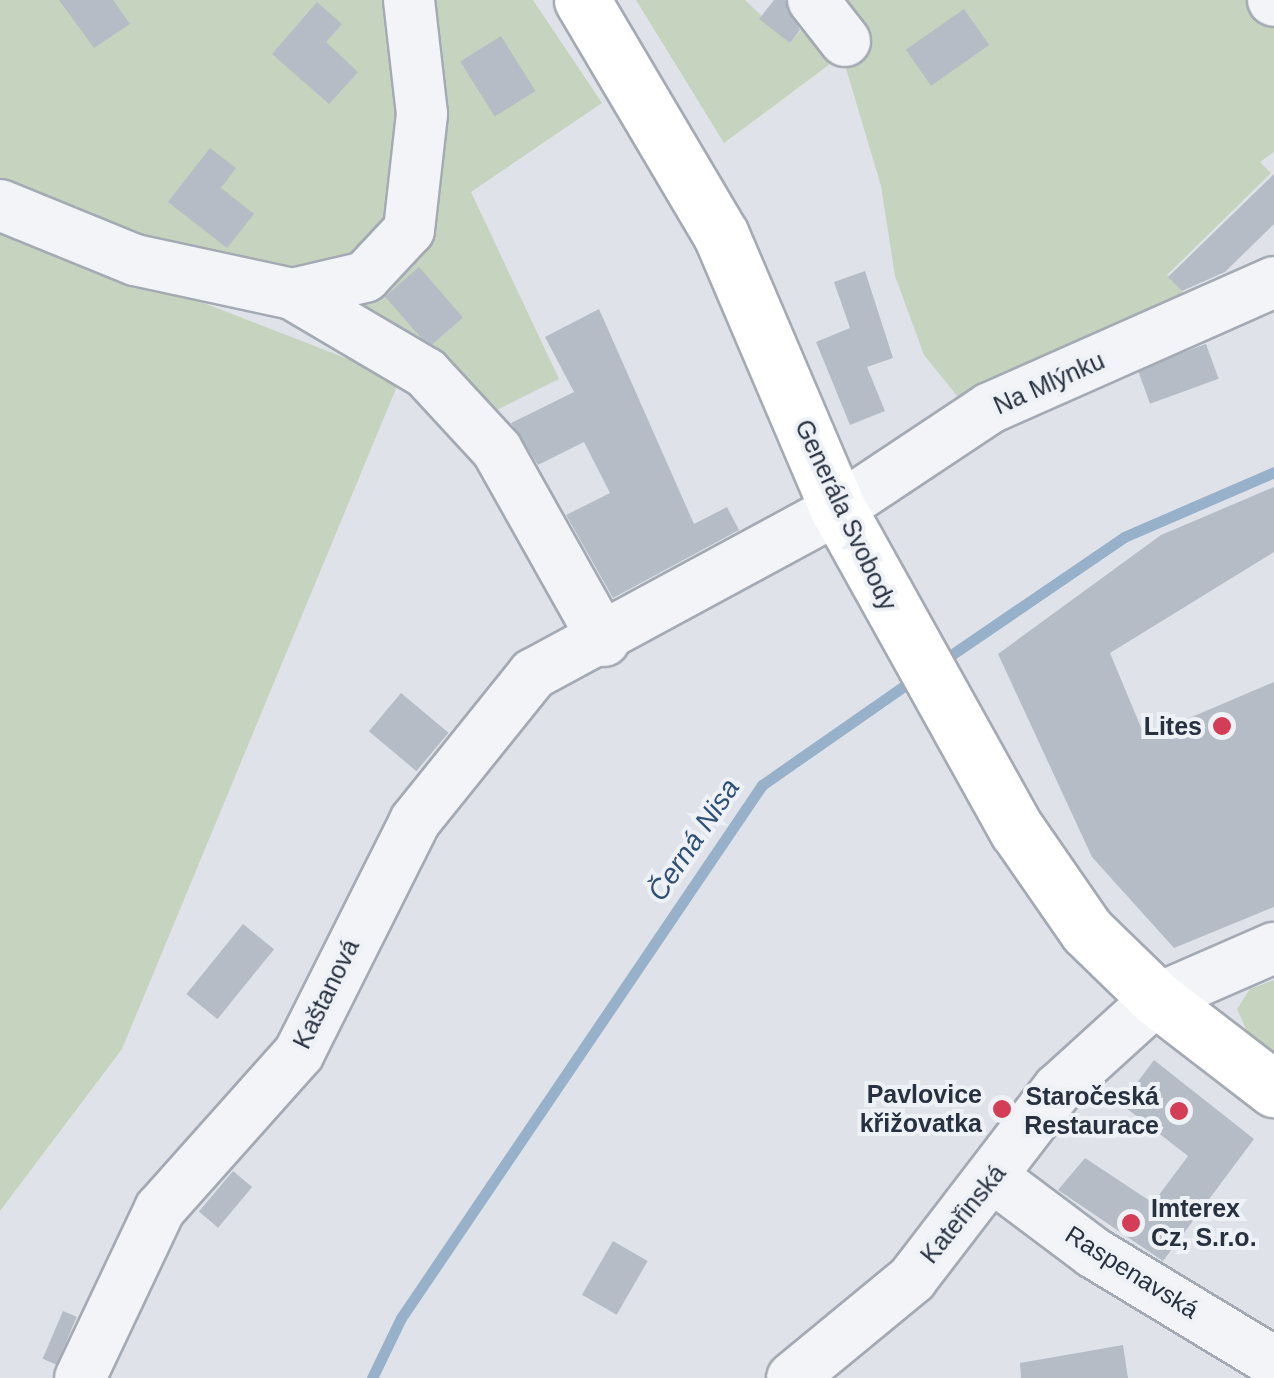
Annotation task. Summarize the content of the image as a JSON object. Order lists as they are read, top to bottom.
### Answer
{
  "streets": {
    "main road": ["Generála Svobody"],
    "street": [
      "Na Mlýnku",
      "Kaštanová",
      "Kateřinská",
      "Raspenavská"
    ]
  },
  "crossings": [
    ["Na Mlýnku", "Generála Svobody"],
    ["Na Mlýnku", "Kaštanová"],
    ["Generála Svobody", "Kaštanová"],
    ["Generála Svobody", "Kateřinská"],
    ["Kateřinská", "Raspenavská"]
  ],
  "water": ["Černá Nisa"],
  "places": [
    "Lites",
    "Pavlovice křižovatka",
    "Staročeská Restaurace",
    "Imterex Cz, S.r.o."
  ]
}
